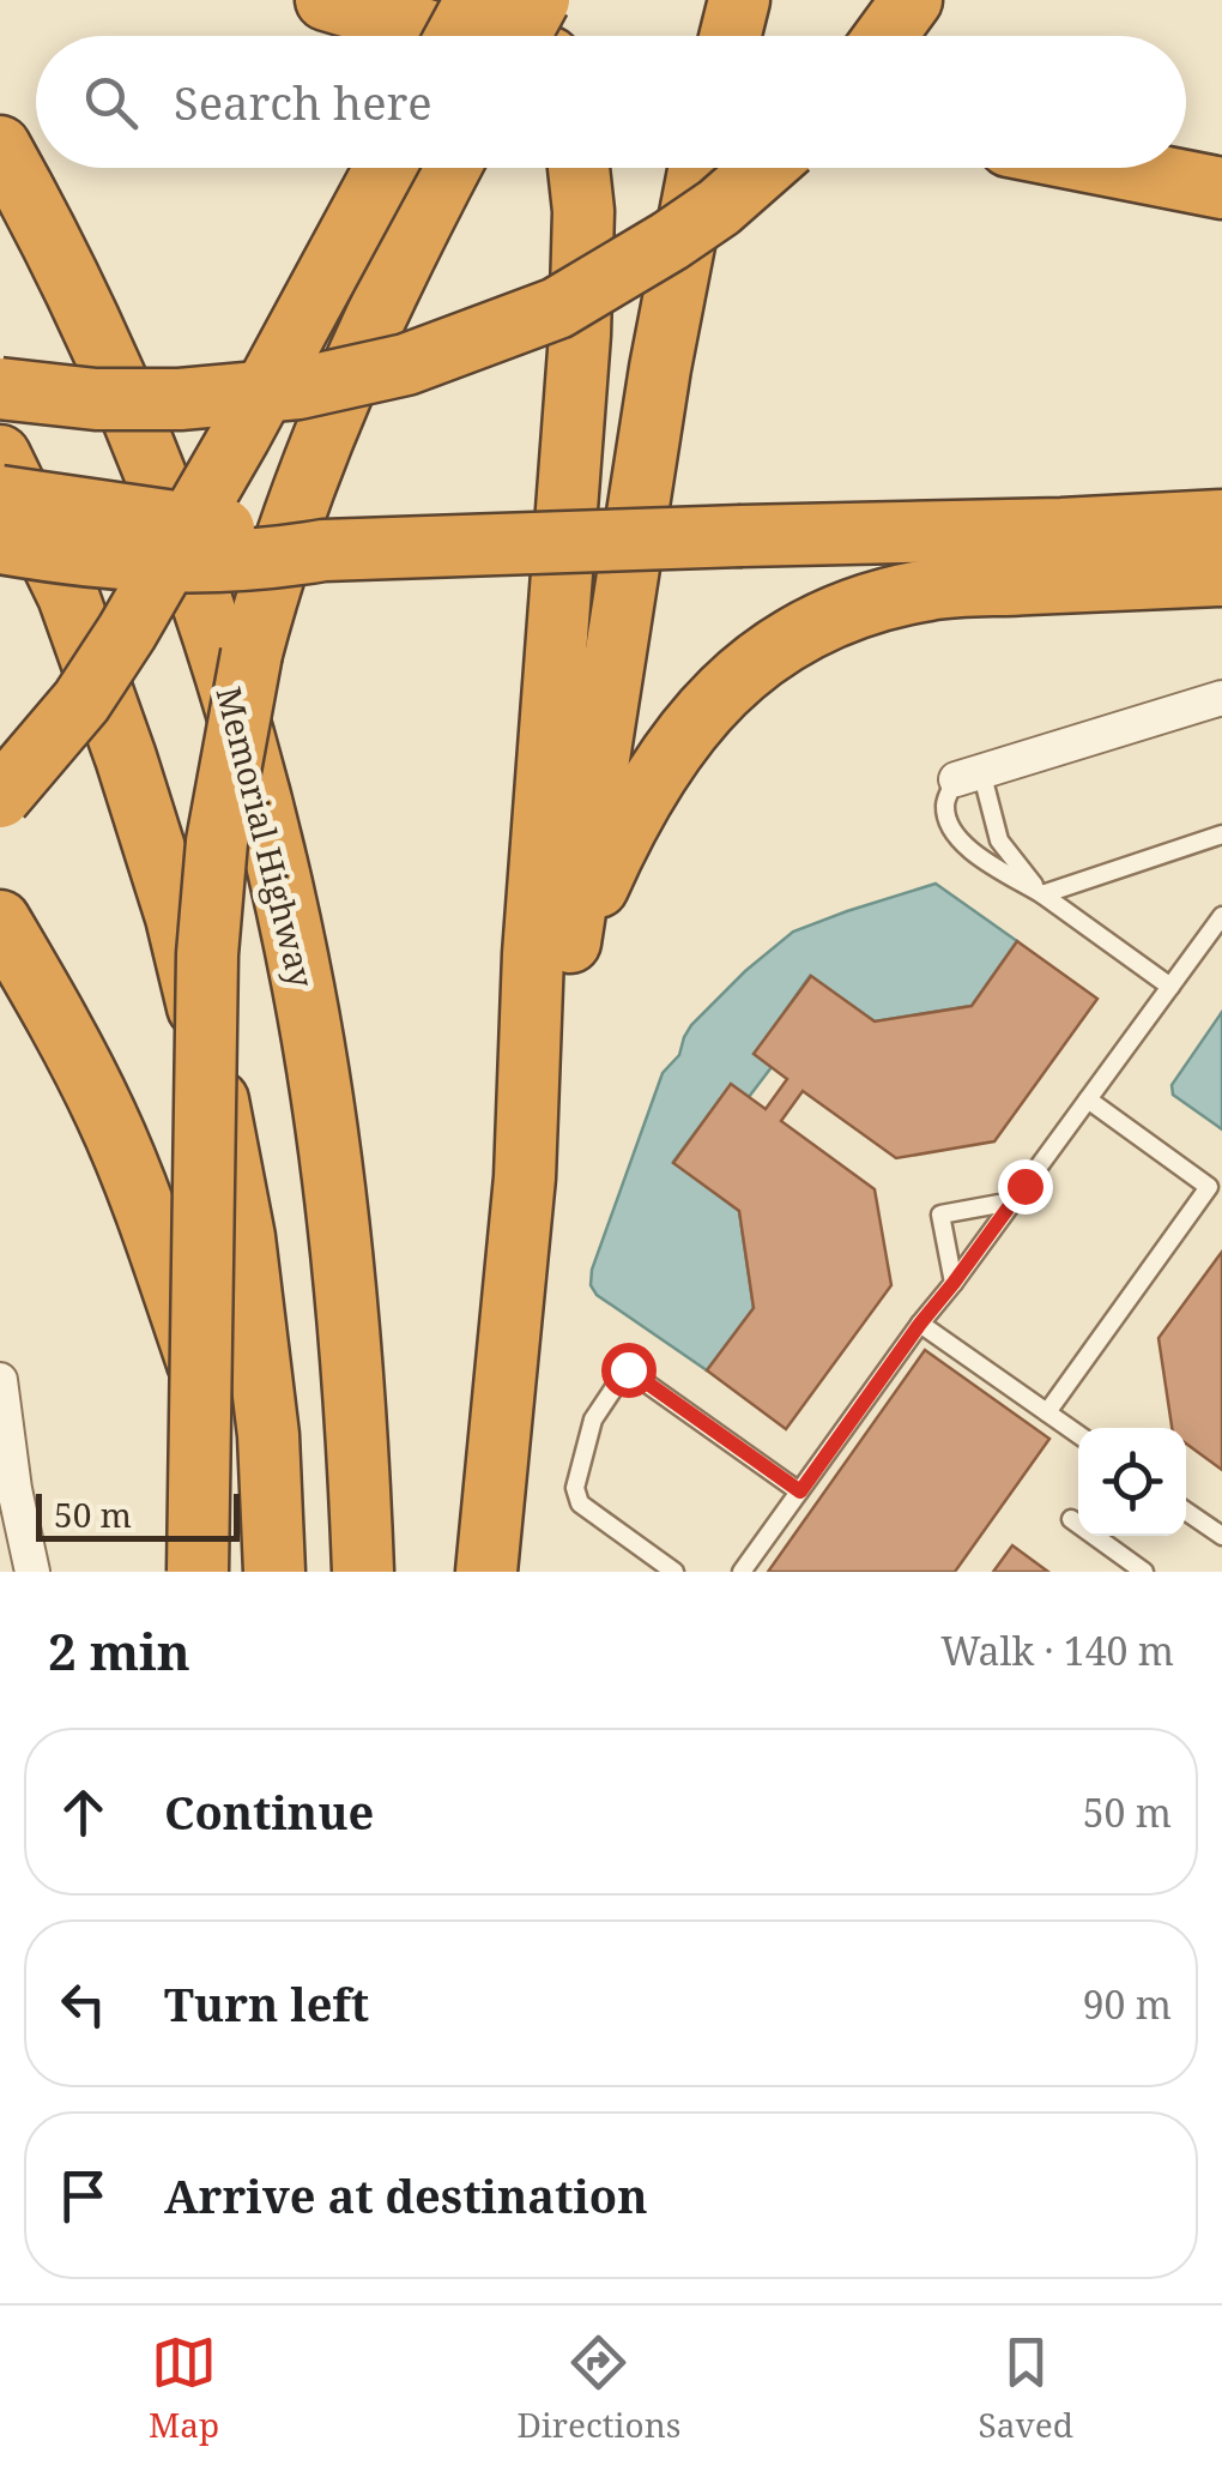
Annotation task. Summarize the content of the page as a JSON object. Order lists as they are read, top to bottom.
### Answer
{
  "streets": {
    "highway": ["Memorial Highway"]
  },
  "scale_bar": "50 m",
  "page": {
    "search": "Search here",
    "scale": "50 m",
    "heading": ["2 min", "Walk · 140 m"],
    "list": [
      ["Continue", "50 m"],
      ["Turn left", "90 m"],
      "Arrive at destination"
    ],
    "nav": ["Map", "Directions", "Saved"]
  }
}
